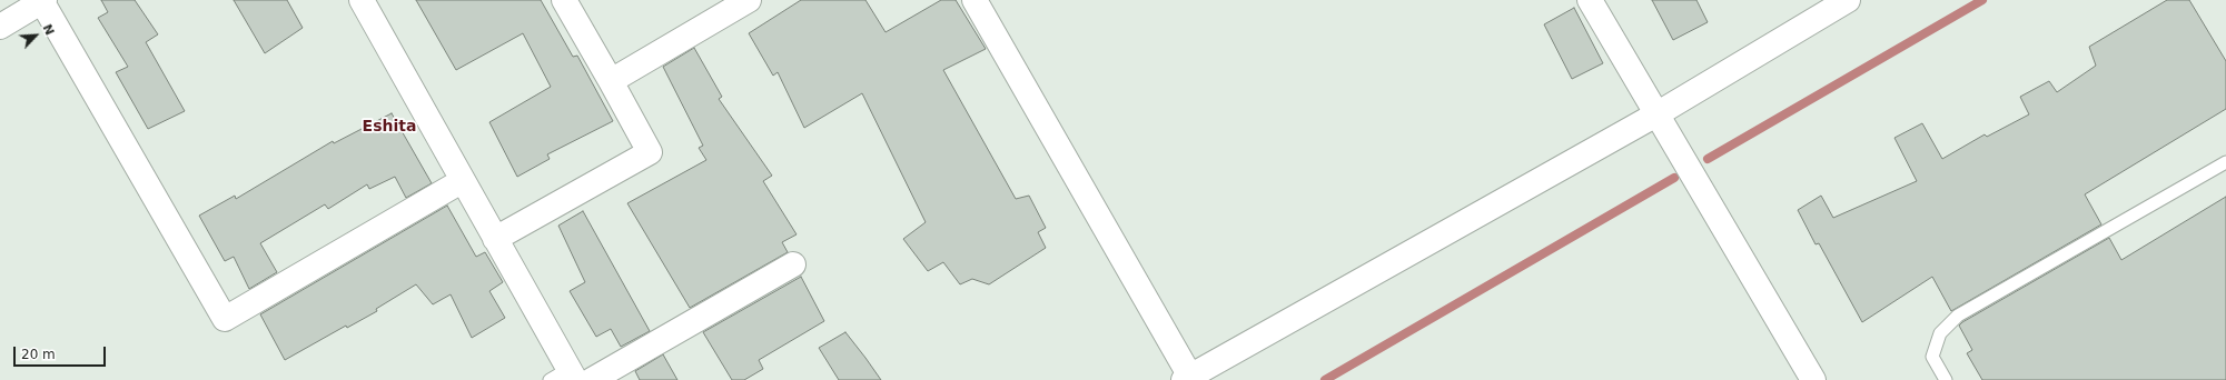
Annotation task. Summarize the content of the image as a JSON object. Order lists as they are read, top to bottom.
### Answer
{
  "districts": ["Eshita"],
  "scale_bar": "20 m",
  "north": "top right"
}
